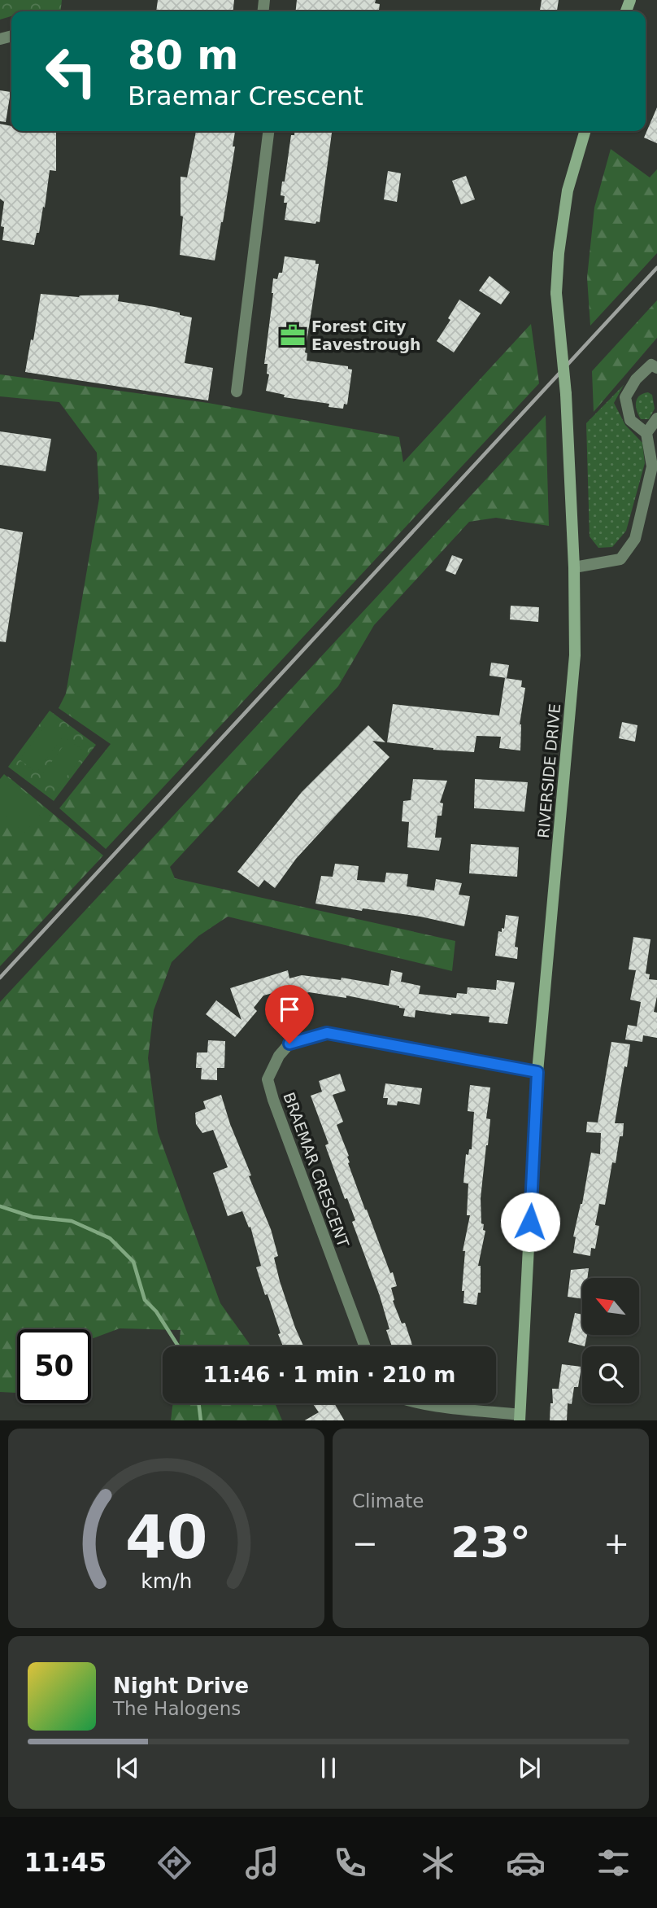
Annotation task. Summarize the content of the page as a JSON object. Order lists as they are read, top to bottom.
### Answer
{
  "streets": {
    "main road": ["RIVERSIDE DRIVE"],
    "street": ["BRAEMAR CRESCENT"]
  },
  "crossings": [
    ["RIVERSIDE DRIVE", "BRAEMAR CRESCENT"]
  ],
  "places": {
    "office": ["Forest City Eavestrough"]
  },
  "north": "top left",
  "page": {
    "turn": ["80 m", "Braemar Crescent"],
    "limit": "50",
    "trip": "11:46 · 1 min · 210 m",
    "tile": "Climate",
    "heat": ["−", "23°", "+"],
    "song": ["Night Drive", "The Halogens"],
    "tabs": "11:45",
    "gauge": ["40", "km/h"]
  }
}
